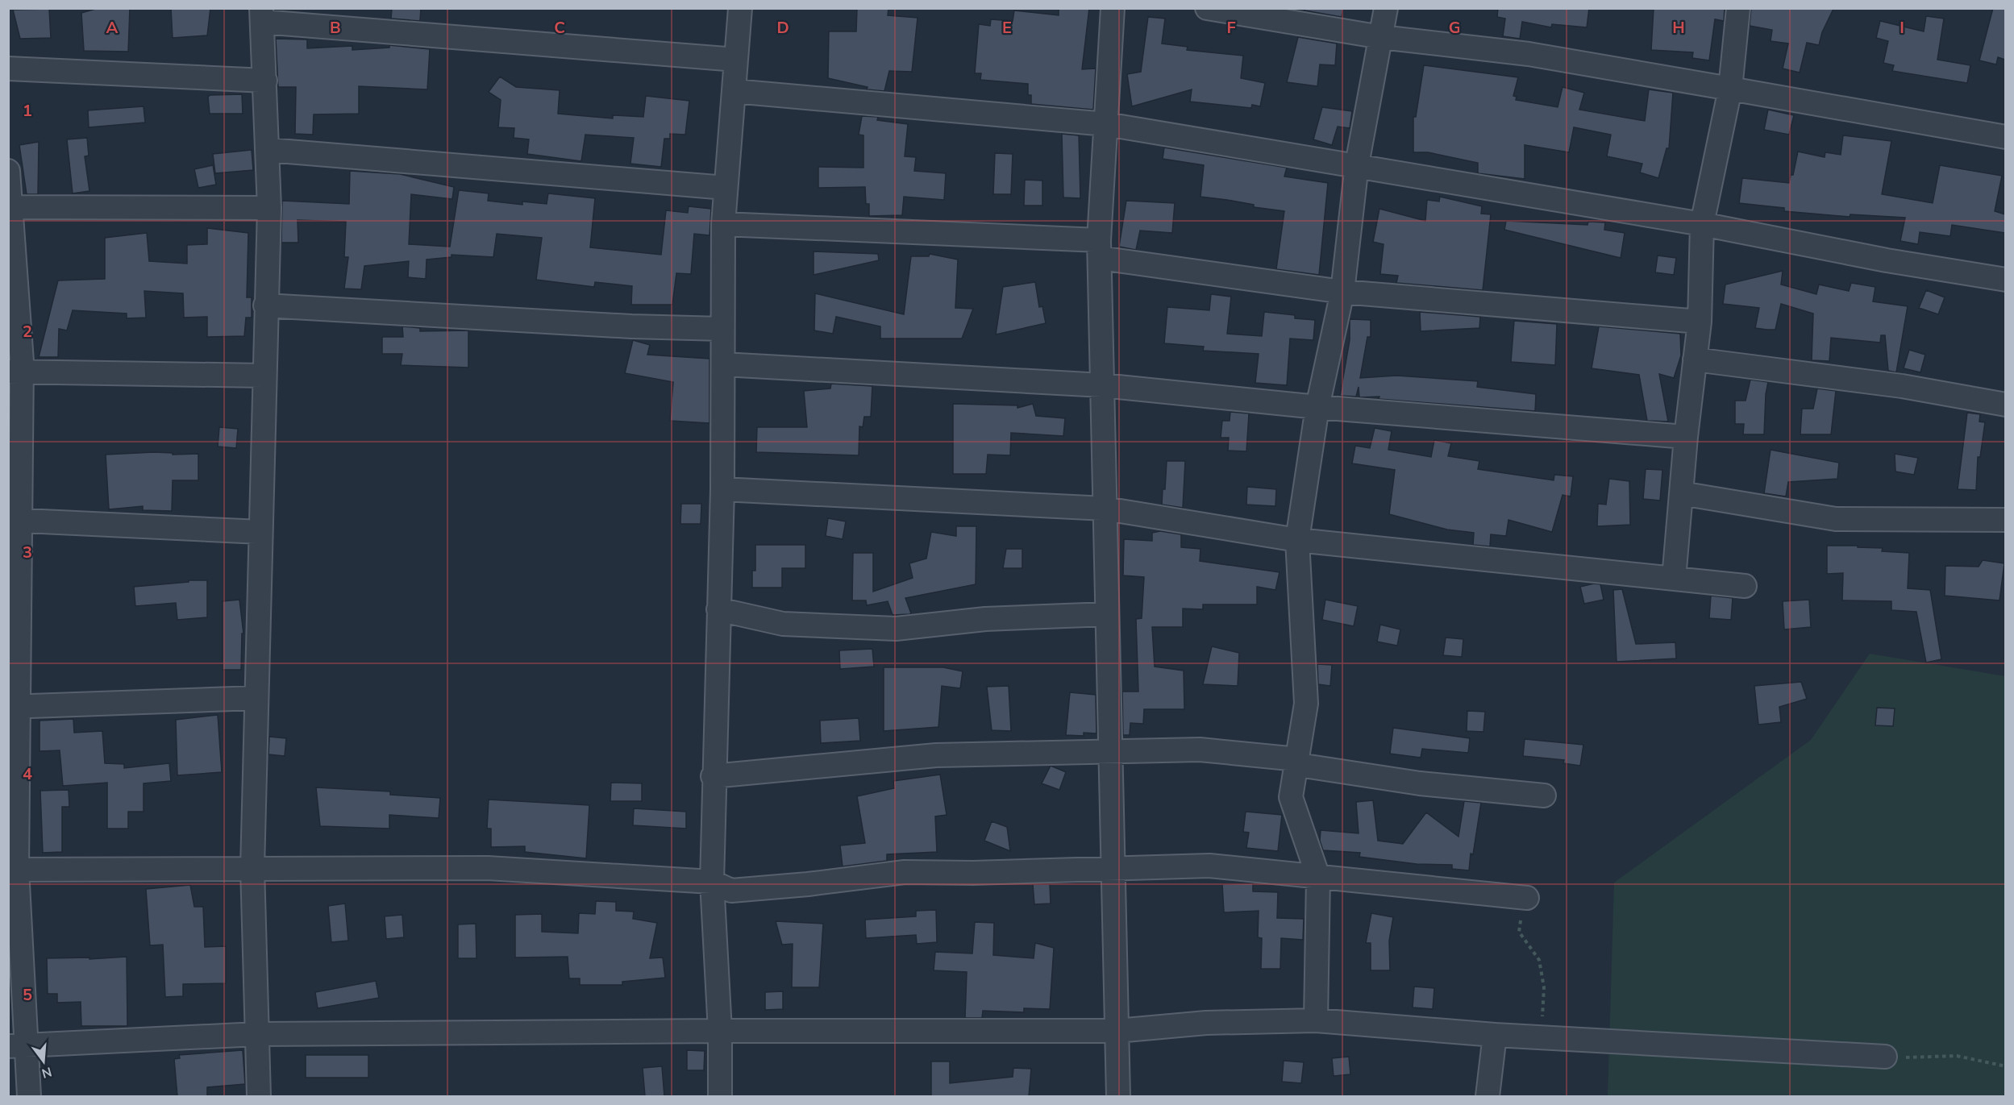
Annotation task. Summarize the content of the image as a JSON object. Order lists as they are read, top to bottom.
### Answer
{
  "north": "bottom",
  "grid": {
    "columns": [
      "A",
      "B",
      "C",
      "D",
      "E",
      "F",
      "G",
      "H",
      "I"
    ],
    "rows": [
      "1",
      "2",
      "3",
      "4",
      "5"
    ]
  }
}
